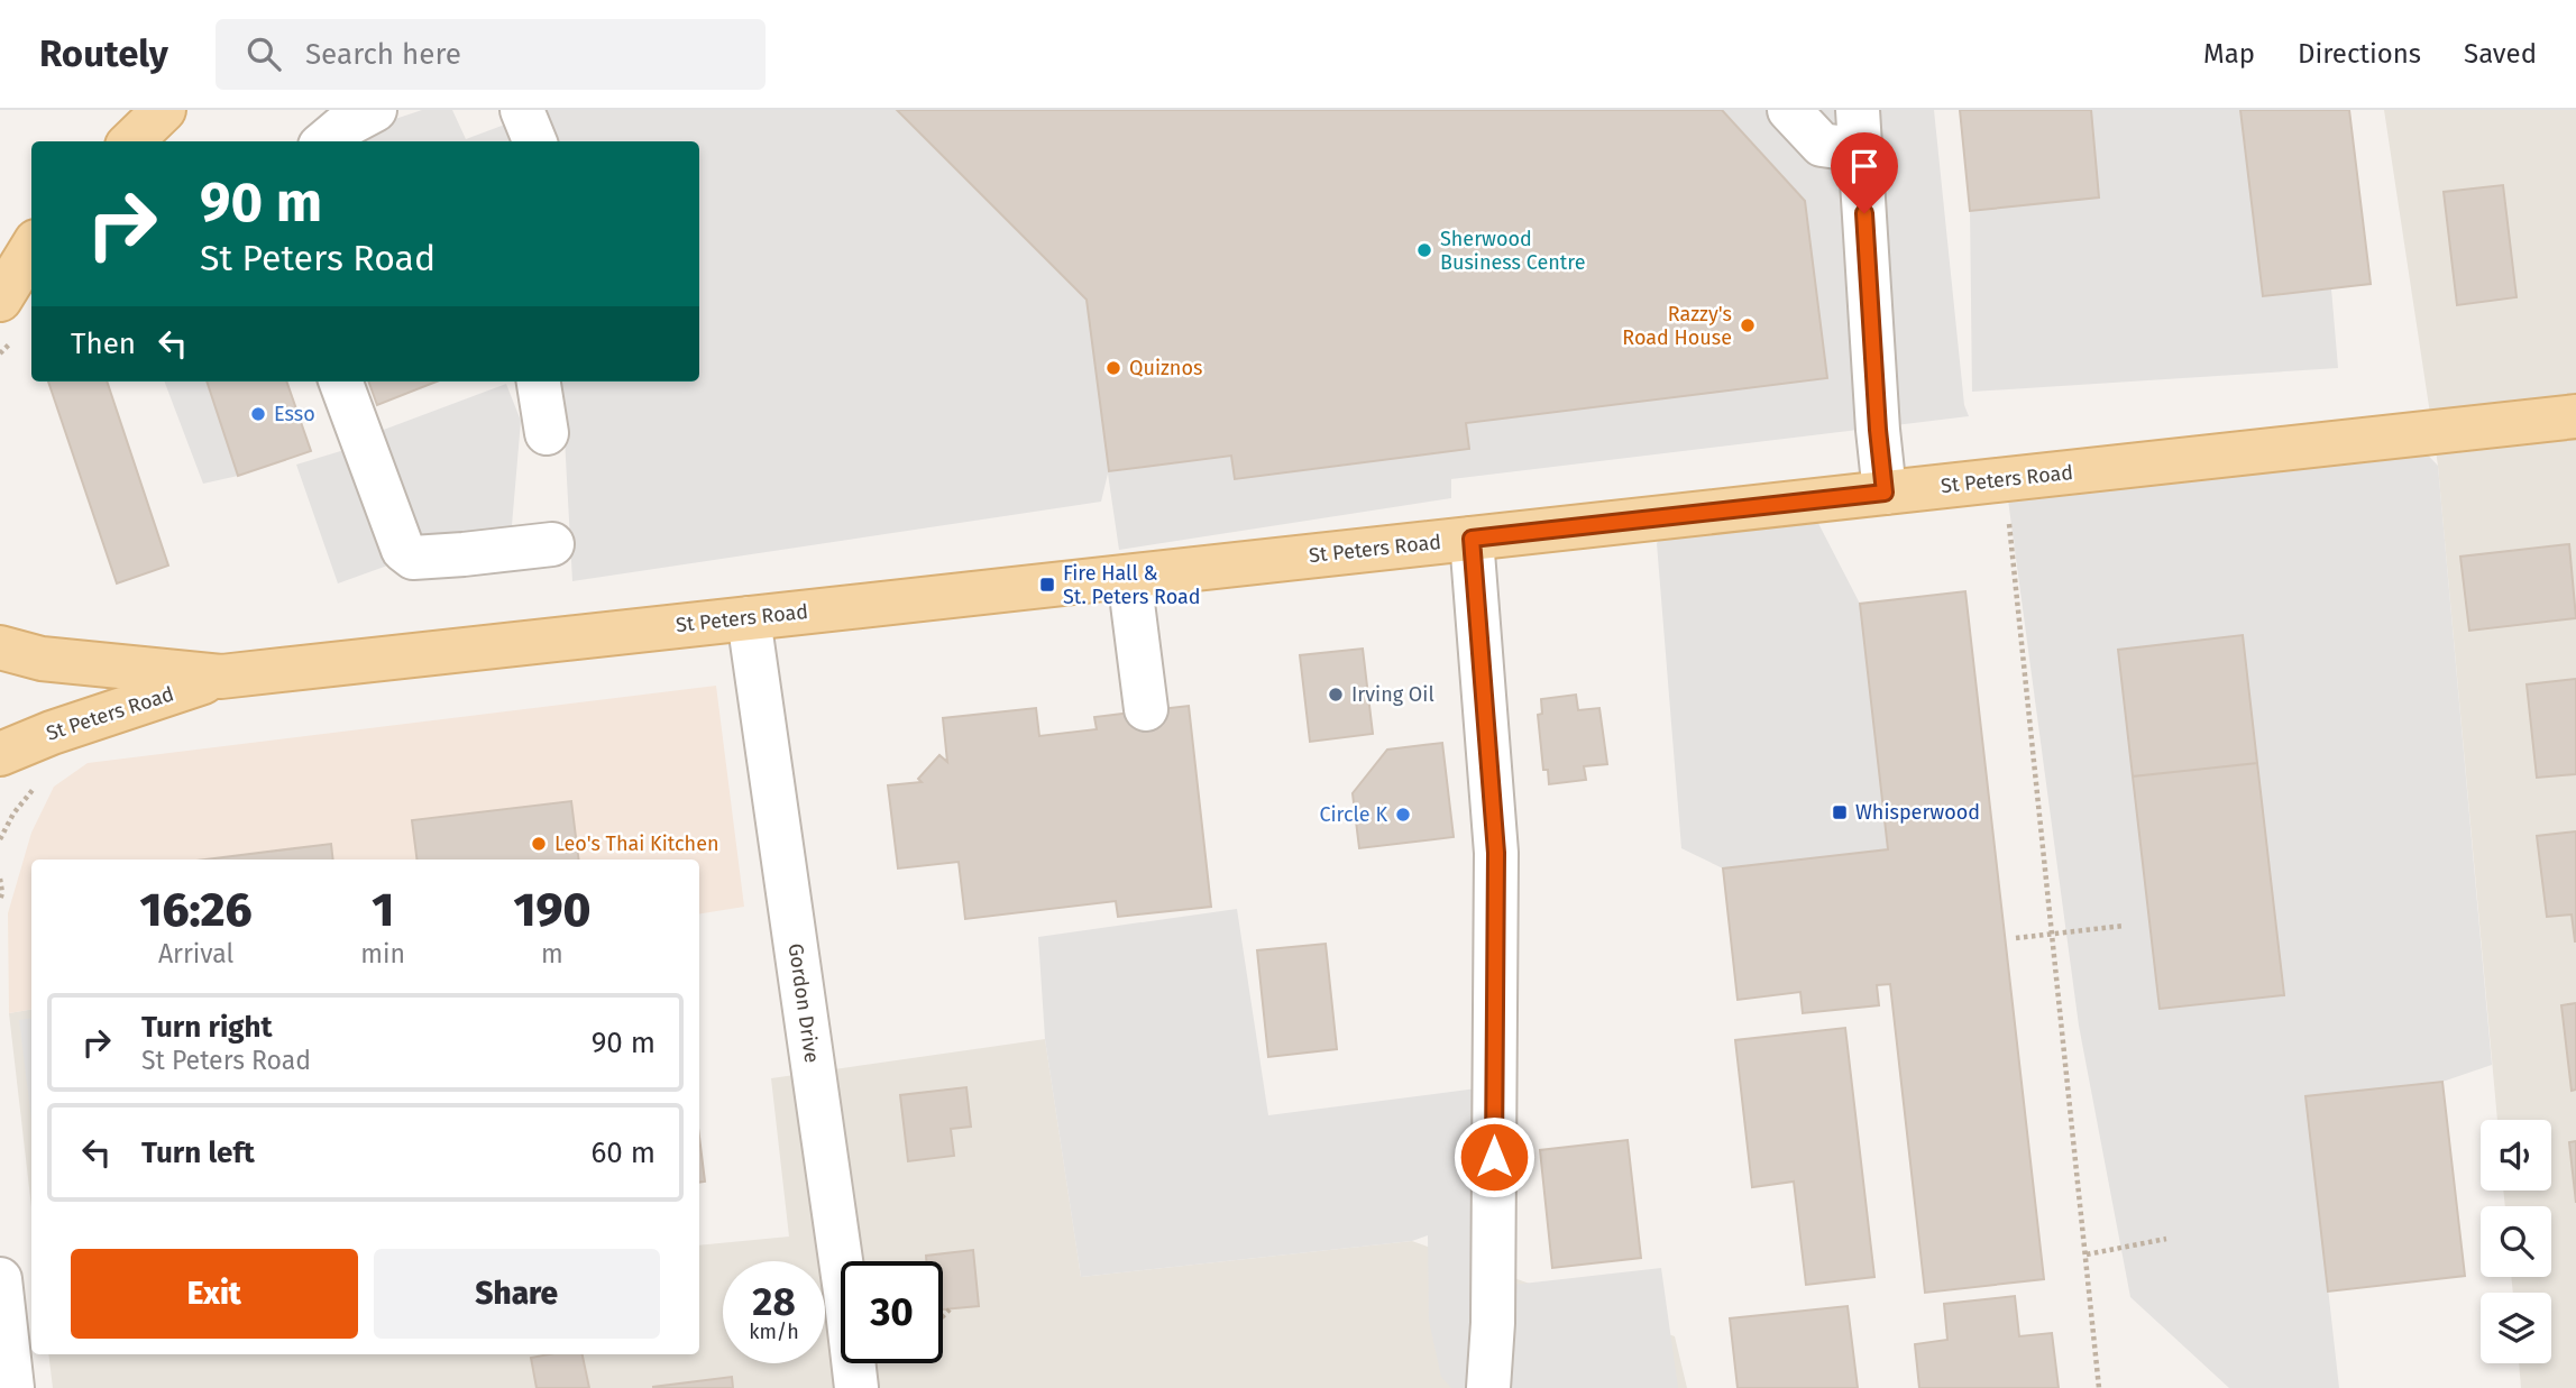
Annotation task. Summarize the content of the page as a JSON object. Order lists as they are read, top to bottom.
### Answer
{
  "streets": {
    "main road": ["St Peters Road"],
    "street": ["Gordon Drive"]
  },
  "crossings": [
    ["St Peters Road", "Gordon Drive"]
  ],
  "places": {
    "other": [
      "Sherwood Business Centre",
      "Razzy's Road House",
      "Quiznos",
      "Esso",
      "Irving Oil",
      "Circle K",
      "Leo's Thai Kitchen"
    ],
    "transit": ["Fire Hall & St. Peters Road", "Whisperwood"]
  },
  "page": {
    "header": "Routely",
    "search": "Search here",
    "nav": ["Map", "Directions", "Saved"],
    "turn": ["90 m", "St Peters Road"],
    "then": "Then",
    "eta": [
      "16:26",
      "Arrival",
      "1",
      "min",
      "190",
      "m"
    ],
    "list": [
      {
        "name": "Turn right",
        "note": "St Peters Road",
        "value": "90 m"
      },
      {
        "name": "Turn left",
        "value": "60 m"
      }
    ],
    "buttons": ["Exit", "Share"],
    "speed": "28 km/h",
    "limit": "30"
  }
}
